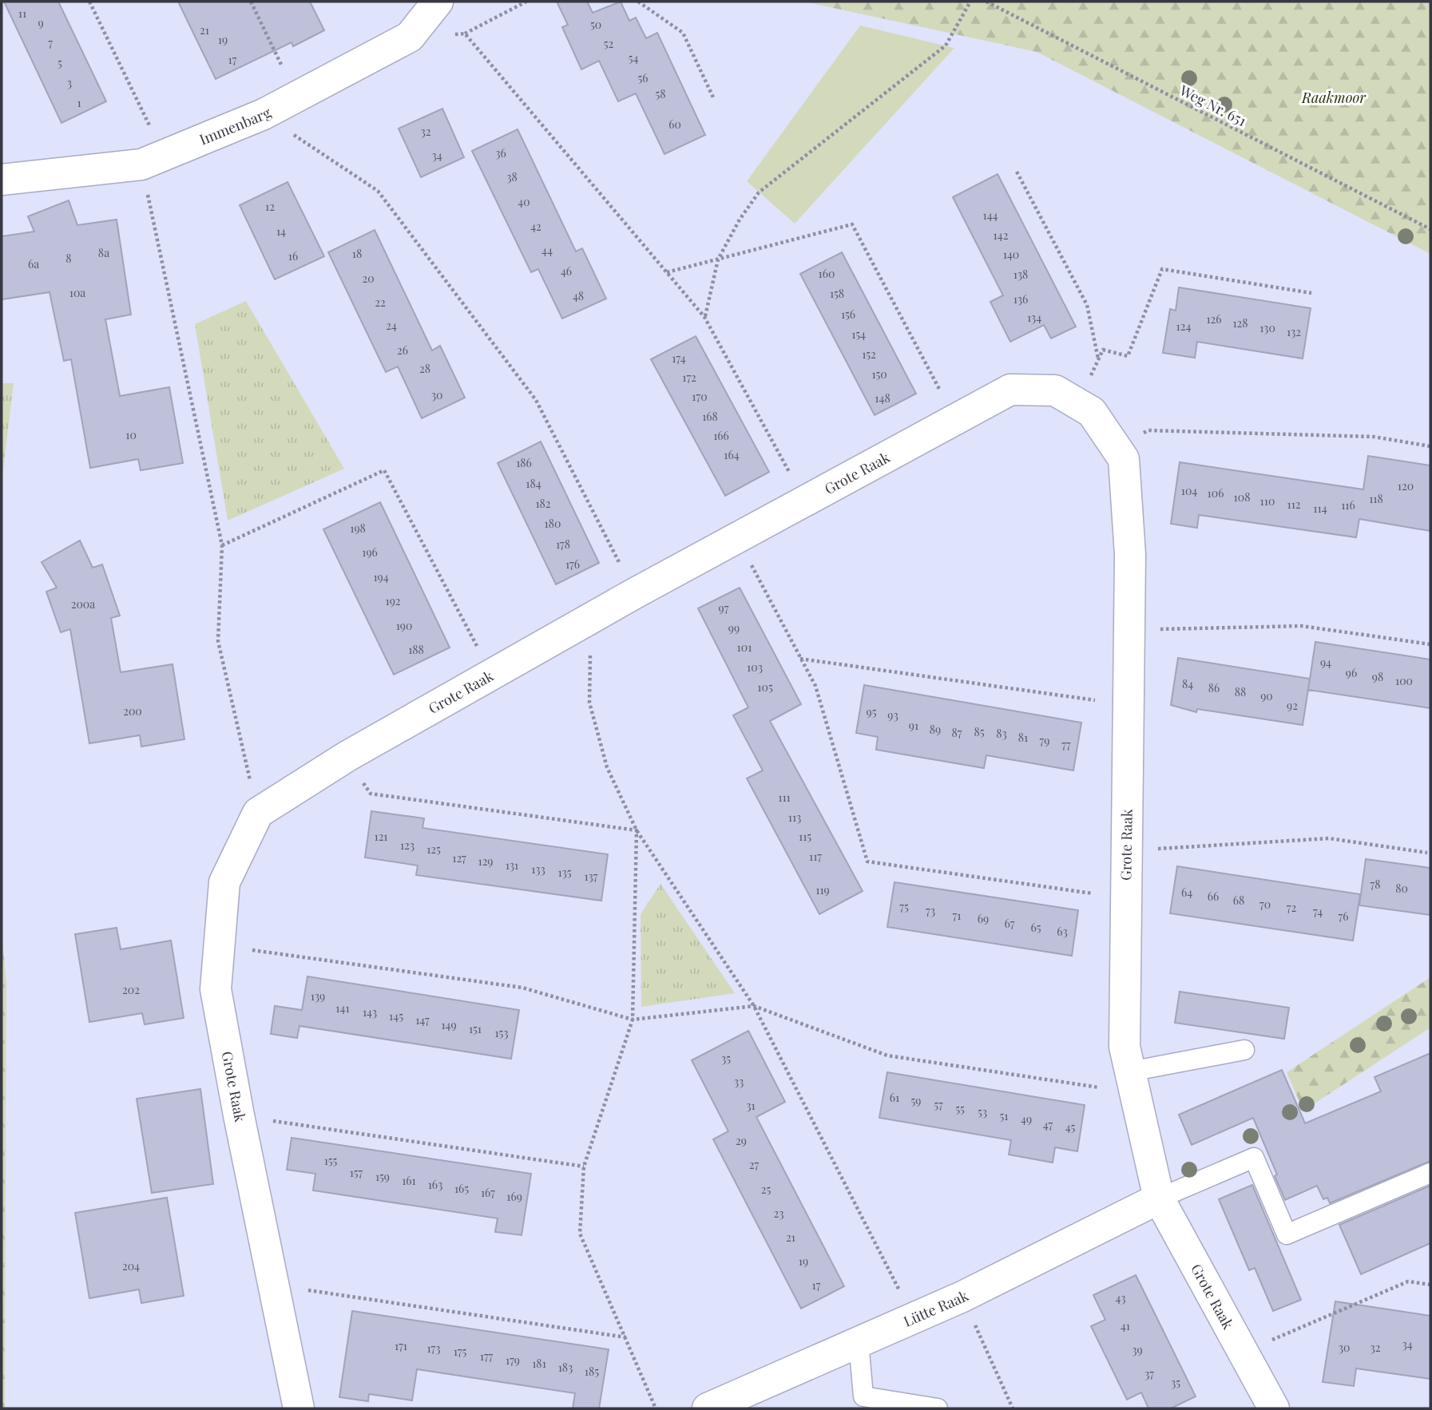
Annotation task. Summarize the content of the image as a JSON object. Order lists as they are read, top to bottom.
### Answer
{
  "streets": {
    "street": ["Immenbarg", "Grote Raak", "Lütte Raak"],
    "path": ["Weg Nr. 651"]
  },
  "crossings": [
    ["Grote Raak", "Lütte Raak"]
  ],
  "parks": ["Raakmoor"],
  "house_numbers": [
    "11",
    "9",
    "50",
    "21",
    "19",
    "7",
    "52",
    "54",
    "17",
    "5",
    "56",
    "3",
    "58",
    "1",
    "60",
    "32",
    "36",
    "34",
    "38",
    "40",
    "12",
    "144",
    "42",
    "14",
    "142",
    "44",
    "8a",
    "18",
    "140",
    "16",
    "8",
    "6a",
    "46",
    "160",
    "138",
    "20",
    "10a",
    "158",
    "48",
    "136",
    "22",
    "156",
    "134",
    "126",
    "128",
    "24",
    "124",
    "130",
    "132",
    "154",
    "26",
    "152",
    "174",
    "28",
    "150",
    "172",
    "30",
    "170",
    "148",
    "168",
    "10",
    "166",
    "164",
    "186",
    "184",
    "120",
    "104",
    "106",
    "108",
    "118",
    "110",
    "182",
    "112",
    "116",
    "114",
    "180",
    "198",
    "178",
    "196",
    "176",
    "194",
    "192",
    "200a",
    "97",
    "190",
    "99",
    "101",
    "188",
    "94",
    "103",
    "96",
    "98",
    "100",
    "84",
    "105",
    "86",
    "88",
    "90",
    "92",
    "200",
    "95",
    "93",
    "91",
    "89",
    "85",
    "87",
    "83",
    "81",
    "79",
    "77",
    "111",
    "113",
    "121",
    "115",
    "123",
    "125",
    "117",
    "127",
    "129",
    "131",
    "133",
    "135",
    "137",
    "78",
    "80",
    "119",
    "64",
    "66",
    "68",
    "70",
    "75",
    "72",
    "73",
    "74",
    "71",
    "76",
    "69",
    "67",
    "65",
    "63",
    "202",
    "139",
    "141",
    "143",
    "145",
    "147",
    "149",
    "151",
    "153",
    "35",
    "33",
    "61",
    "59",
    "57",
    "31",
    "55",
    "53",
    "51",
    "49",
    "47",
    "45",
    "29",
    "155",
    "27",
    "157",
    "159",
    "161",
    "163",
    "165",
    "25",
    "167",
    "169",
    "23",
    "21",
    "19",
    "204",
    "17",
    "43",
    "41",
    "34",
    "171",
    "30",
    "32",
    "173",
    "39",
    "175",
    "177",
    "179",
    "181",
    "183",
    "185",
    "37",
    "35"
  ]
}
